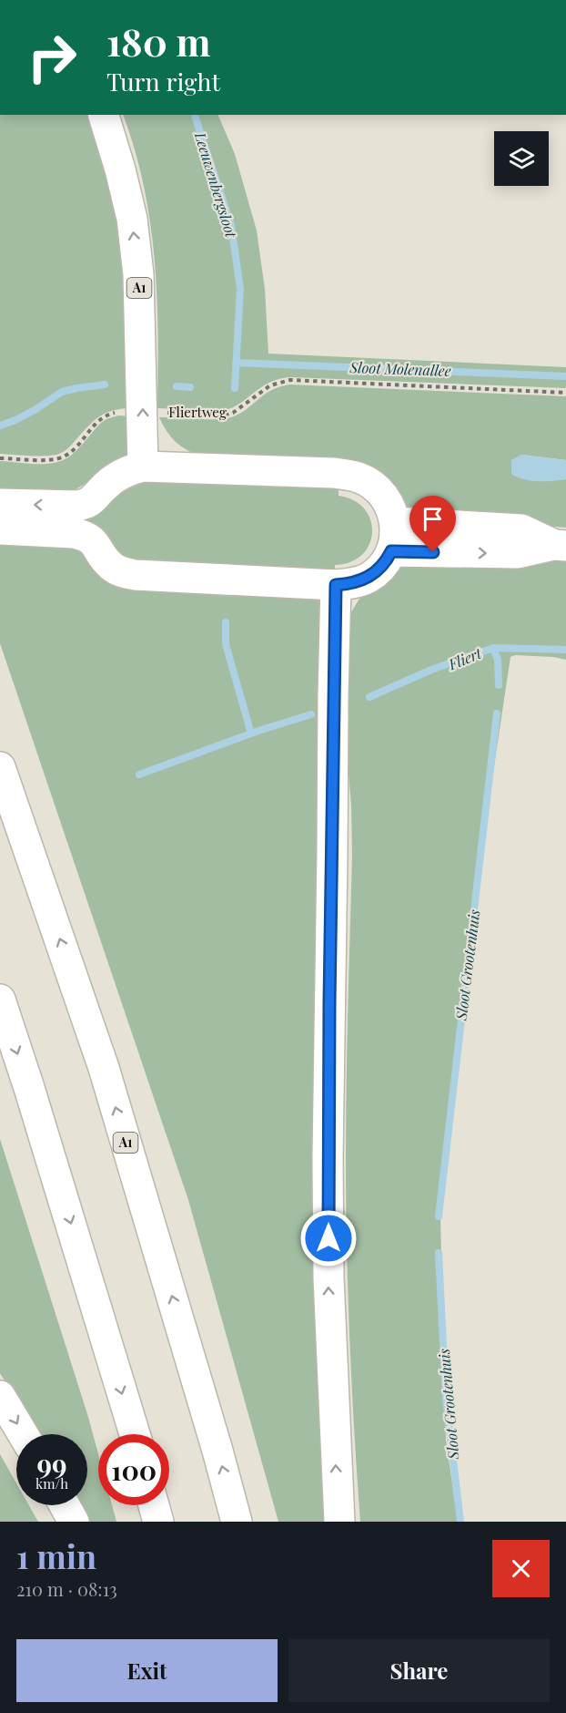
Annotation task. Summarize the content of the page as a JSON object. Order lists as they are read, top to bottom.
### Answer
{
  "streets": {
    "main road": ["A1"],
    "path": ["Fliertweg"]
  },
  "crossings": [
    ["A1", "Fliertweg"]
  ],
  "water": [
    "Leeuwenbergsloot",
    "Sloot Molenallee",
    "Fliert",
    "Sloot Grootenhuis"
  ],
  "page": {
    "turn": ["180 m", "Turn right"],
    "speed": "99 km/h",
    "limit": "100",
    "heading": ["1 min", "210 m · 08:13"],
    "buttons": ["Exit", "Share"]
  }
}
